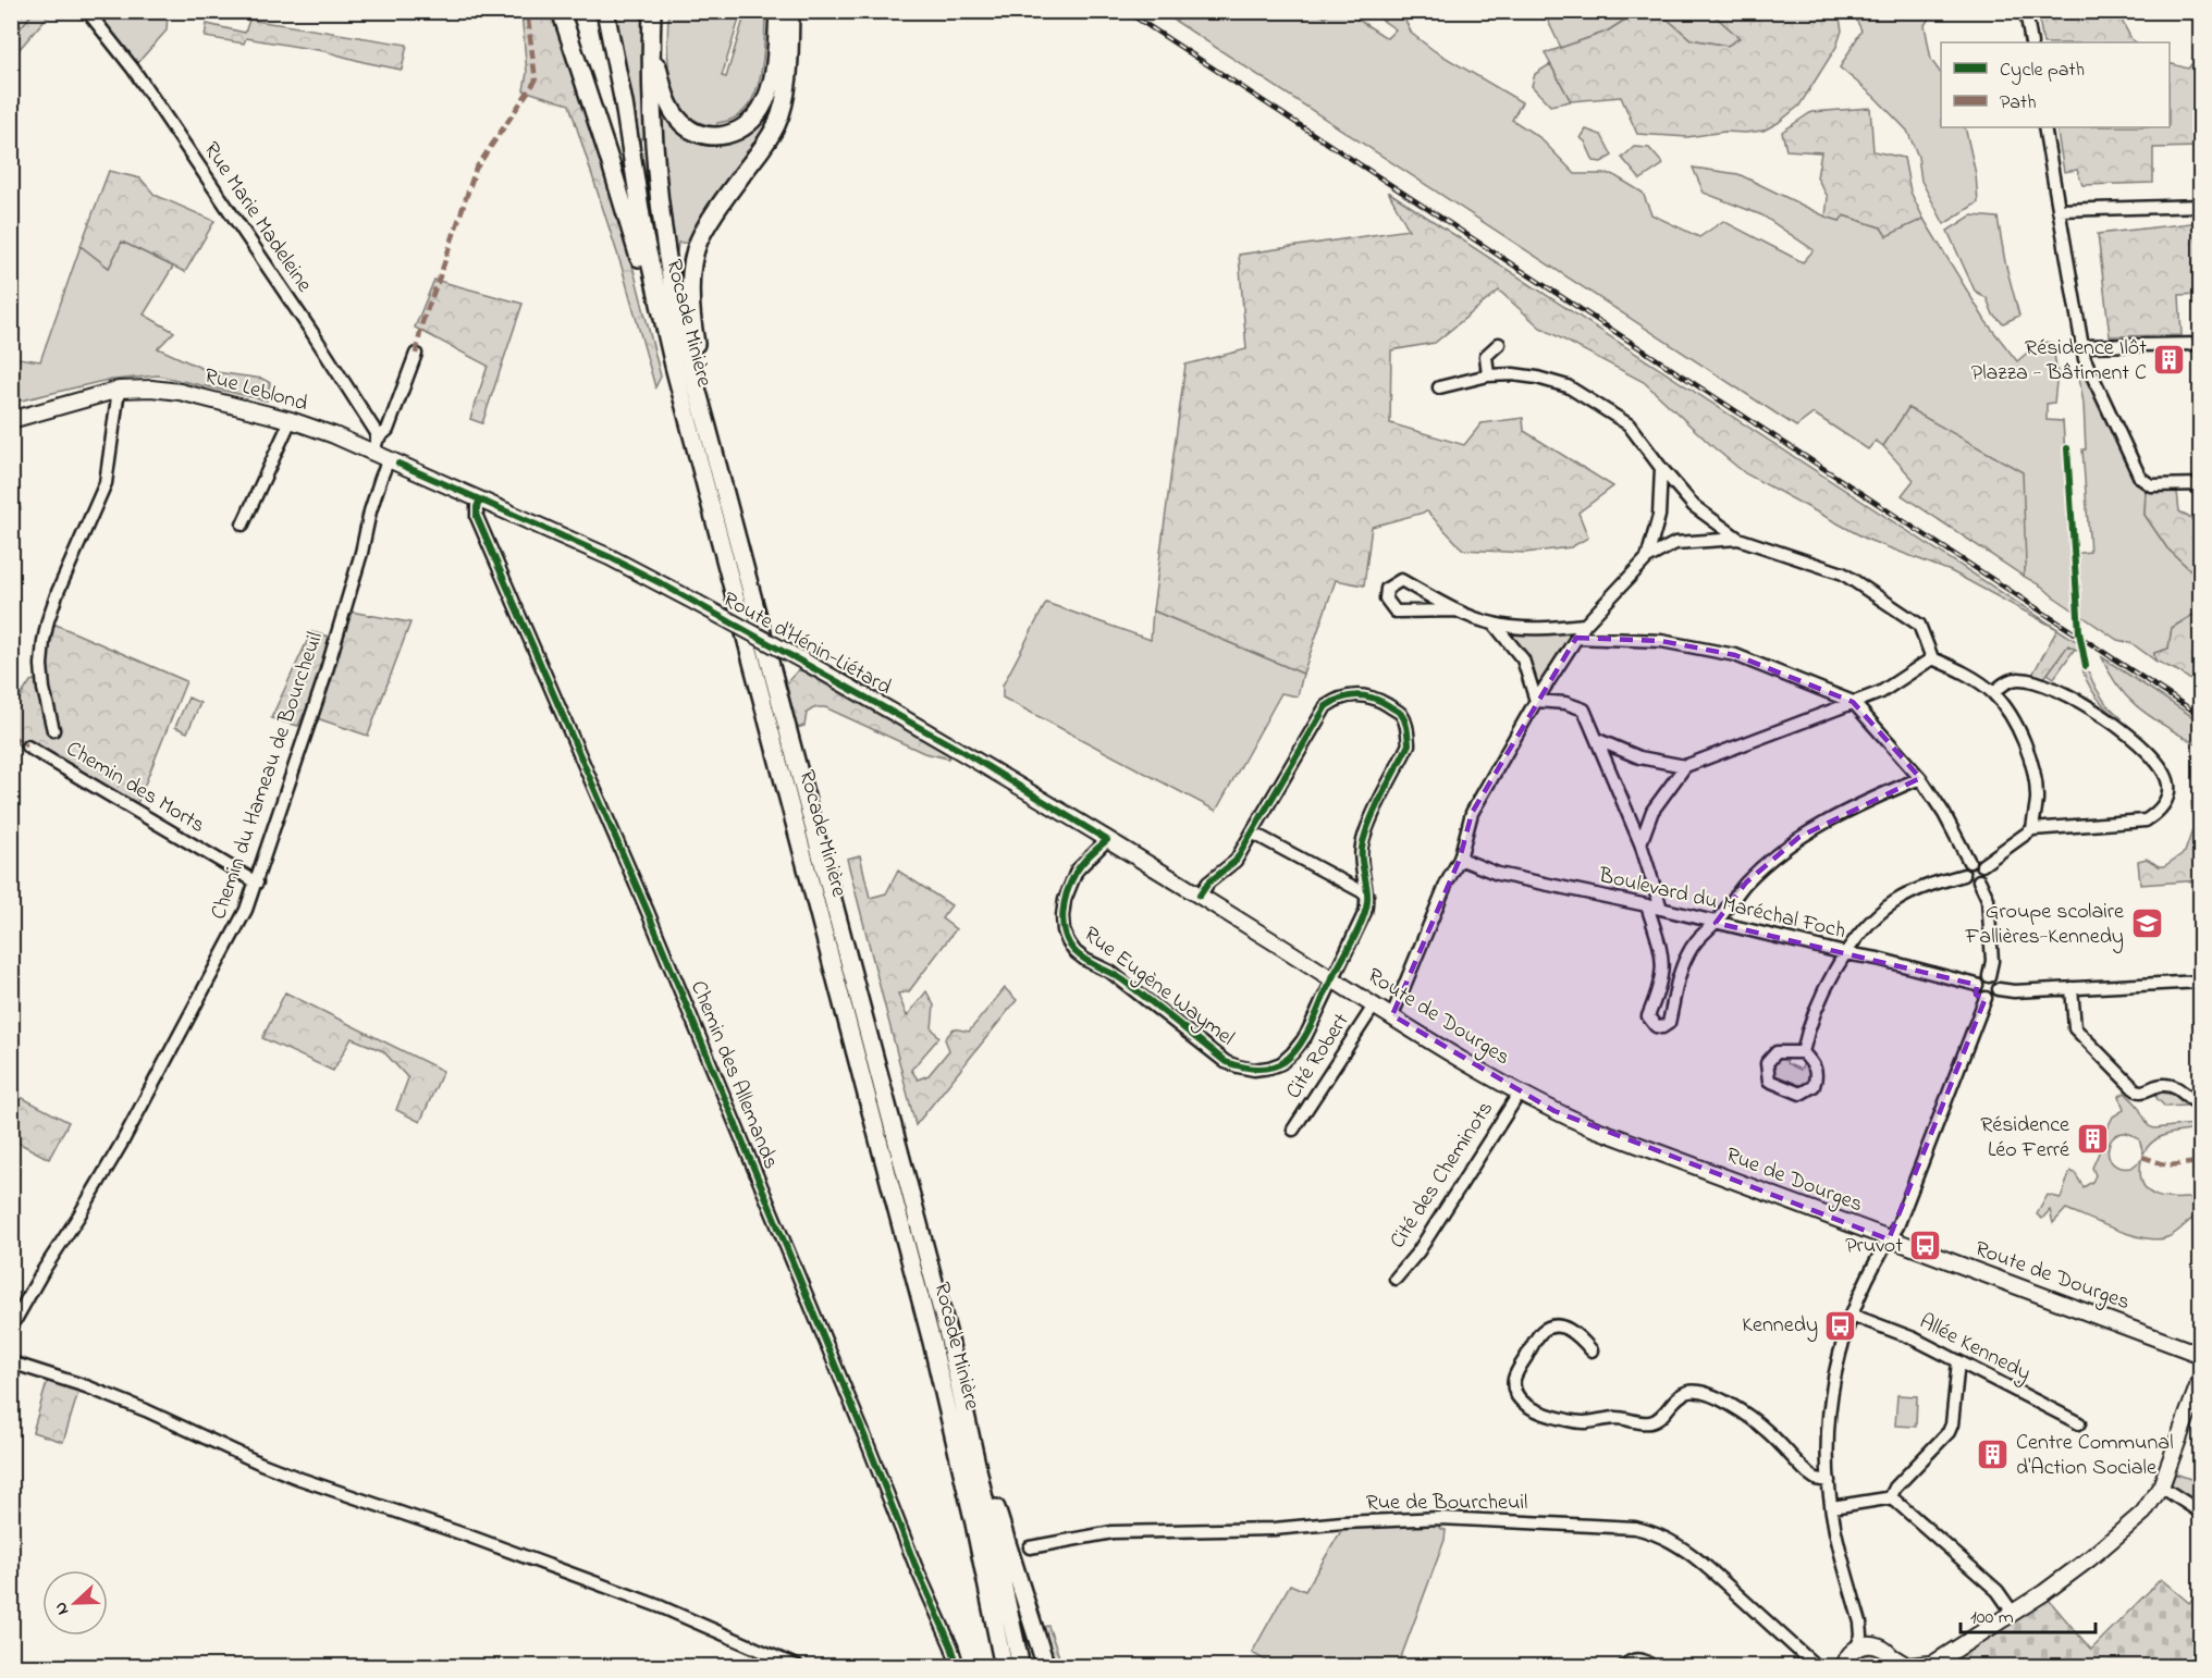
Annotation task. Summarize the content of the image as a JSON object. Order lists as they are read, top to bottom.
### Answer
{
  "streets": {
    "highway": ["Rocade Minière"],
    "main road": [
      "Rue Leblond",
      "Route d'Hénin-Liétard",
      "Route de Dourges",
      "Rue de Dourges"
    ],
    "street": [
      "Rue Marie Madeleine",
      "Chemin du Hameau de Bourcheuil",
      "Chemin des Morts",
      "Boulevard du Maréchal Foch",
      "Rue Eugène Waymel",
      "Cité Robert",
      "Chemin des Allemands",
      "Cité des Cheminots",
      "Allée Kennedy",
      "Rue de Bourcheuil"
    ]
  },
  "crossings": [
    ["Rue Marie Madeleine", "Rue Leblond"],
    ["Rue Leblond", "Route d'Hénin-Liétard"],
    ["Rue Leblond", "Chemin du Hameau de Bourcheuil"],
    ["Rue Leblond", "Chemin des Allemands"],
    ["Route d'Hénin-Liétard", "Rue Eugène Waymel"],
    ["Route d'Hénin-Liétard", "Route de Dourges"],
    ["Route d'Hénin-Liétard", "Chemin des Allemands"],
    ["Chemin du Hameau de Bourcheuil", "Chemin des Morts"],
    ["Rue Eugène Waymel", "Route de Dourges"],
    ["Route de Dourges", "Cité Robert"],
    ["Route de Dourges", "Cité des Cheminots"],
    ["Route de Dourges", "Rue de Dourges"]
  ],
  "places": {
    "building": ["Résidence Ilôt Plazza - Bâtiment C", "Résidence Léo Ferré", "Centre Communal d'Action Sociale"],
    "school or university": ["Groupe scolaire Fallières-Kennedy"],
    "bus stop": ["Pruvot", "Kennedy"]
  },
  "legend": ["Cycle path", "Path"],
  "scale_bar": "100 m",
  "north": "left"
}
